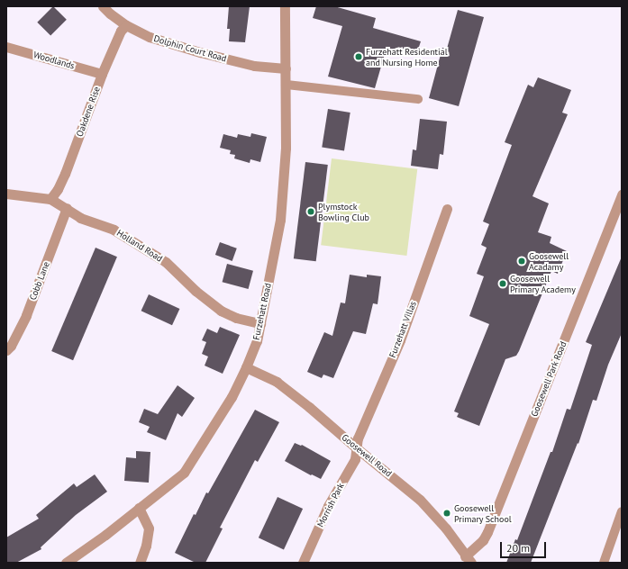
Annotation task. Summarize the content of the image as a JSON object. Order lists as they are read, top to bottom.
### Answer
{
  "streets": {
    "street": [
      "Dolphin Court Road",
      "Woodlands",
      "Oakdene Rise",
      "Holland Road",
      "Cobb Lane",
      "Furzehatt Road",
      "Furzehatt Villas",
      "Goosewell Park Road",
      "Goosewell Road",
      "Morrish Park"
    ]
  },
  "crossings": [
    ["Dolphin Court Road", "Oakdene Rise"],
    ["Dolphin Court Road", "Furzehatt Road"],
    ["Woodlands", "Oakdene Rise"],
    ["Oakdene Rise", "Holland Road"],
    ["Holland Road", "Cobb Lane"],
    ["Holland Road", "Furzehatt Road"],
    ["Furzehatt Road", "Goosewell Road"],
    ["Furzehatt Villas", "Goosewell Road"],
    ["Furzehatt Villas", "Morrish Park"],
    ["Goosewell Park Road", "Goosewell Road"],
    ["Goosewell Road", "Morrish Park"]
  ],
  "places": [
    "Furzehatt Residential and Nursing Home",
    "Plymstock Bowling Club",
    "Goosewell Acadamy",
    "Goosewell Primary Academy",
    "Goosewell Primary School"
  ],
  "scale_bar": "20 m"
}
